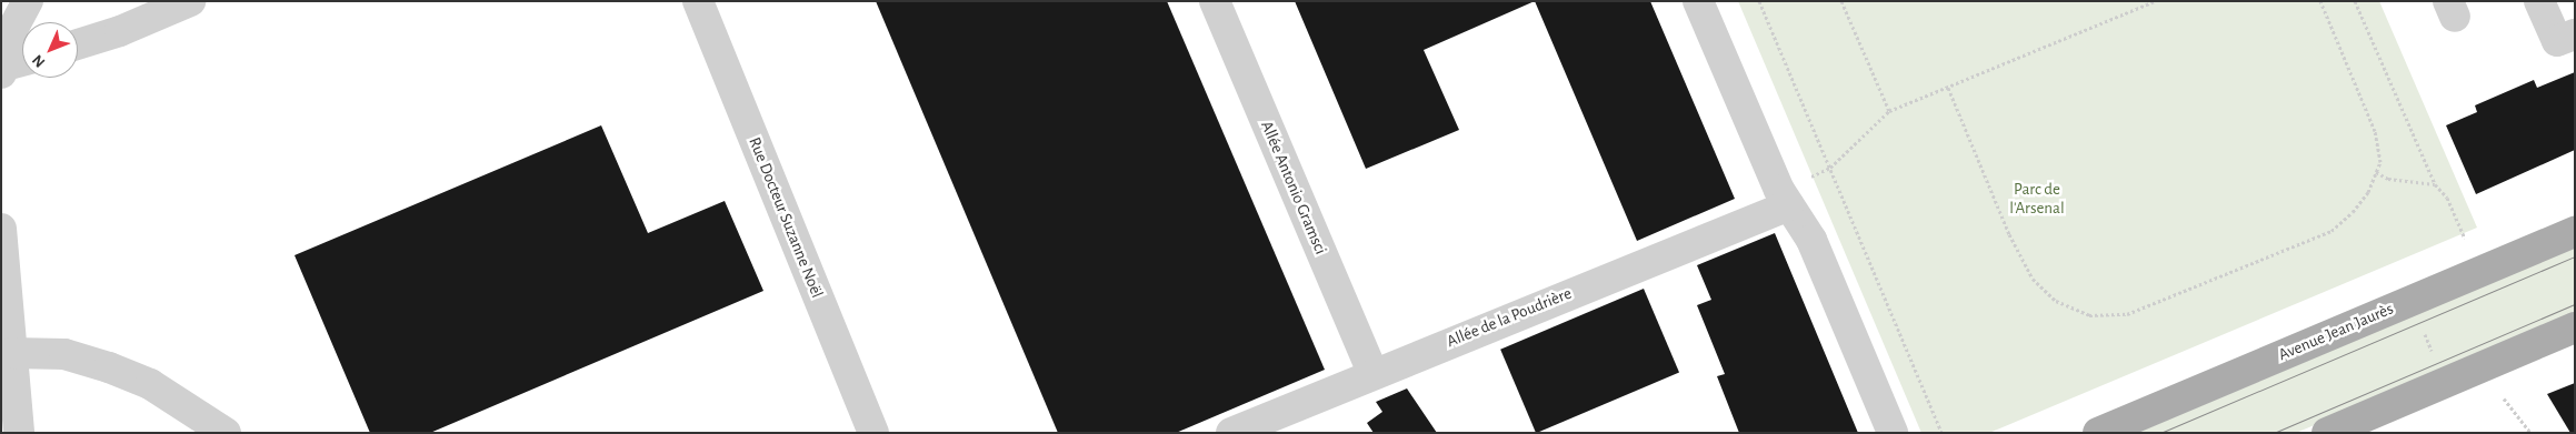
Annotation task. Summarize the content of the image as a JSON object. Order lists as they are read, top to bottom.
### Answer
{
  "streets": {
    "main road": ["Avenue Jean Jaurès"],
    "street": ["Allée Antonio Gramsci", "Rue Docteur Suzanne Noël", "Allée de la Poudrière"]
  },
  "crossings": [
    ["Allée Antonio Gramsci", "Allée de la Poudrière"]
  ],
  "parks": ["Parc de l'Arsenal"],
  "north": "bottom left"
}
